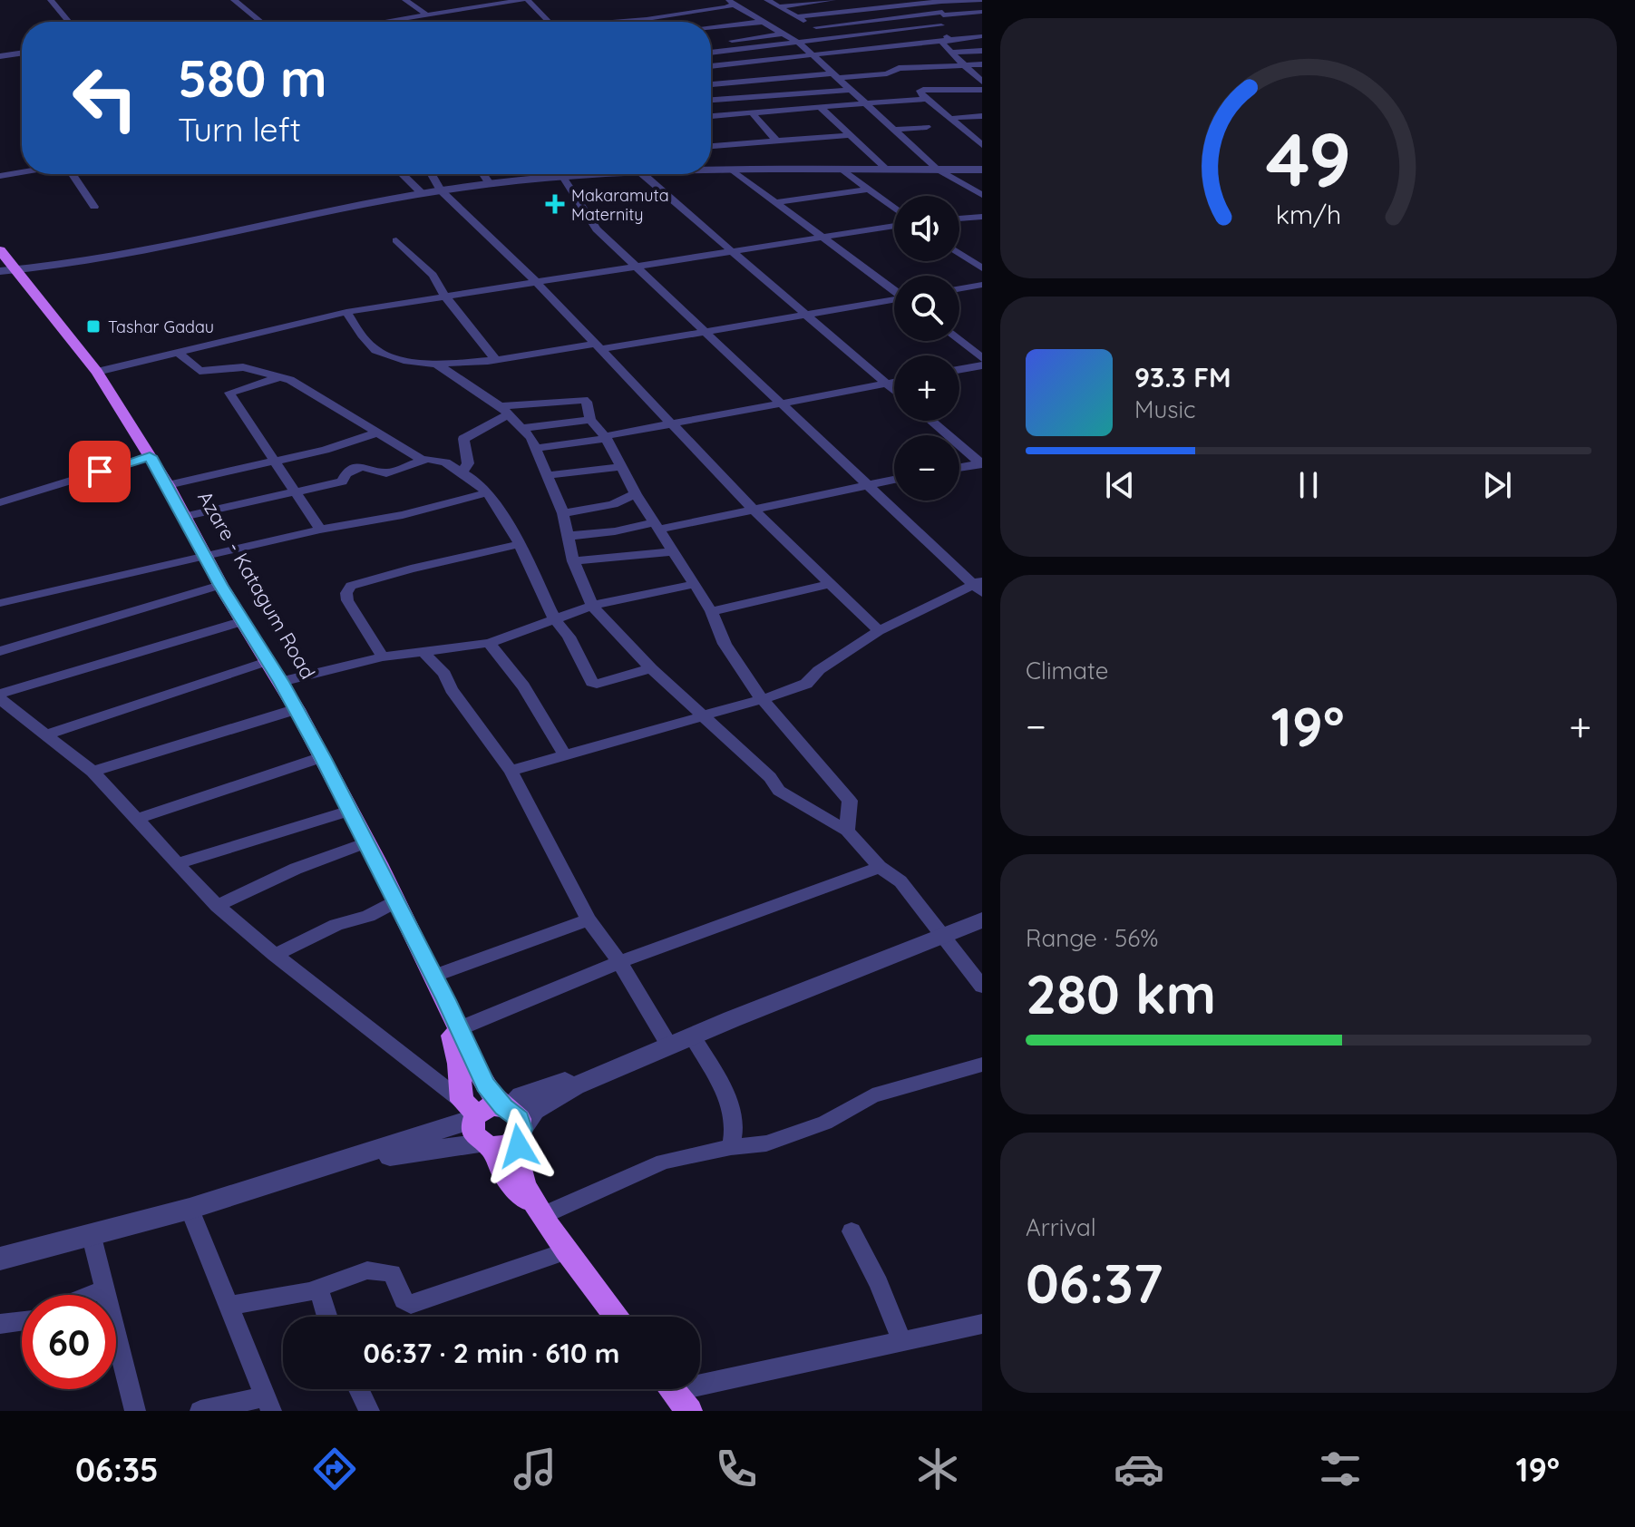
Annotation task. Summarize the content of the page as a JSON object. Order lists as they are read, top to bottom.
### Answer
{
  "streets": {
    "main road": ["Azare - Katagum Road"]
  },
  "places": {
    "health": ["Makaramuta Maternity"],
    "transit": ["Tashar Gadau"]
  },
  "page": {
    "turn": ["580 m", "Turn left"],
    "map_buttons": ["+", "−"],
    "song": ["93.3 FM", "Music"],
    "tile": [
      "Climate",
      ["Range · 56%", "280 km"],
      ["Arrival", "06:37"]
    ],
    "heat": ["−", "19°", "+"],
    "limit": "60",
    "trip": "06:37 · 2 min · 610 m",
    "tabs": ["06:35", "19°"],
    "gauge": ["49", "km/h"]
  }
}
